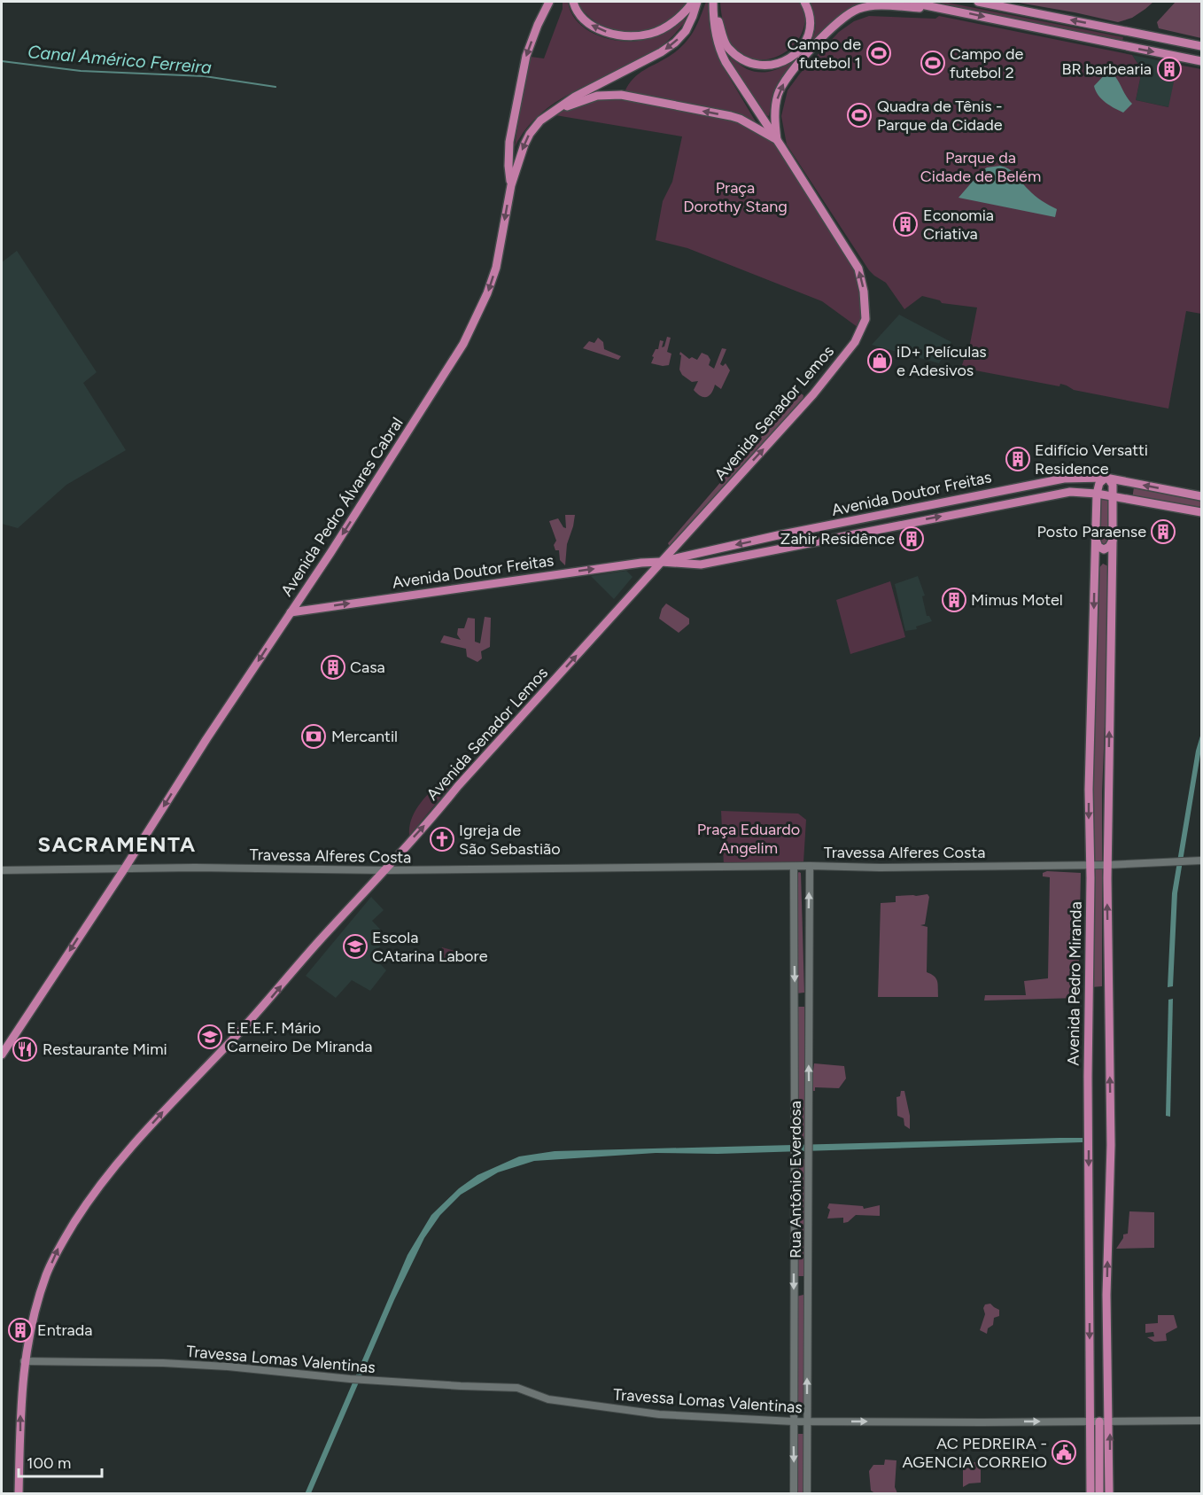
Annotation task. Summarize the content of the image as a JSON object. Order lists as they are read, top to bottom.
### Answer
{
  "streets": {
    "main road": [
      "Avenida Senador Lemos",
      "Avenida Doutor Freitas",
      "Avenida Pedro Álvares Cabral",
      "Avenida Pedro Miranda"
    ],
    "street": ["Travessa Alferes Costa", "Rua Antônio Everdosa", "Travessa Lomas Valentinas"]
  },
  "crossings": [
    ["Avenida Senador Lemos", "Avenida Doutor Freitas"],
    ["Avenida Senador Lemos", "Travessa Alferes Costa"],
    ["Avenida Senador Lemos", "Travessa Lomas Valentinas"],
    ["Avenida Doutor Freitas", "Avenida Pedro Álvares Cabral"],
    ["Avenida Doutor Freitas", "Avenida Pedro Miranda"],
    ["Avenida Pedro Álvares Cabral", "Travessa Alferes Costa"],
    ["Travessa Alferes Costa", "Avenida Pedro Miranda"],
    ["Travessa Alferes Costa", "Rua Antônio Everdosa"],
    ["Avenida Pedro Miranda", "Travessa Lomas Valentinas"],
    ["Rua Antônio Everdosa", "Travessa Lomas Valentinas"]
  ],
  "one_way": ["Avenida Senador Lemos", "Avenida Pedro Álvares Cabral"],
  "districts": ["SACRAMENTA"],
  "water": ["Canal Américo Ferreira"],
  "parks": ["Parque da Cidade de Belém", "Praça Dorothy Stang", "Praça Eduardo Angelim"],
  "places": {
    "sports": ["Campo de futebol 1", "Campo de futebol 2", "Quadra de Tênis - Parque da Cidade"],
    "building": [
      "BR barbearia",
      "Economia Criativa",
      "Edifício Versatti Residence",
      "Posto Paraense",
      "Zahir Residênce",
      "Mimus Motel",
      "Casa",
      "Entrada"
    ],
    "shop": ["iD+ Películas e Adesivos"],
    "bank": ["Mercantil"],
    "church": ["Igreja de São Sebastião"],
    "school or university": ["Escola CAtarina Labore", "E.E.E.F. Mário Carneiro De Miranda"],
    "restaurant": ["Restaurante Mimi"],
    "public building": ["AC PEDREIRA - AGENCIA CORREIO"]
  },
  "scale_bar": "100 m"
}
